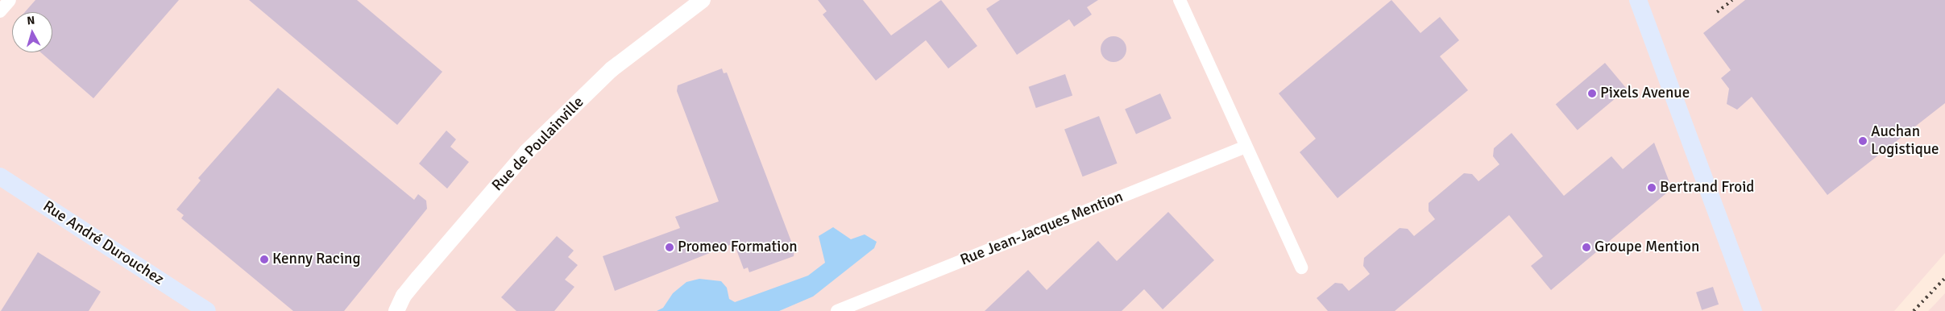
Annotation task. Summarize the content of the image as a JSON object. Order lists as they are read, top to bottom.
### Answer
{
  "streets": {
    "main road": ["Rue André Durouchez"],
    "street": ["Rue de Poulainville", "Rue Jean-Jacques Mention"]
  },
  "places": [
    "Pixels Avenue",
    "Auchan Logistique",
    "Bertrand Froid",
    "Promeo Formation",
    "Groupe Mention",
    "Kenny Racing"
  ],
  "north": "top"
}
